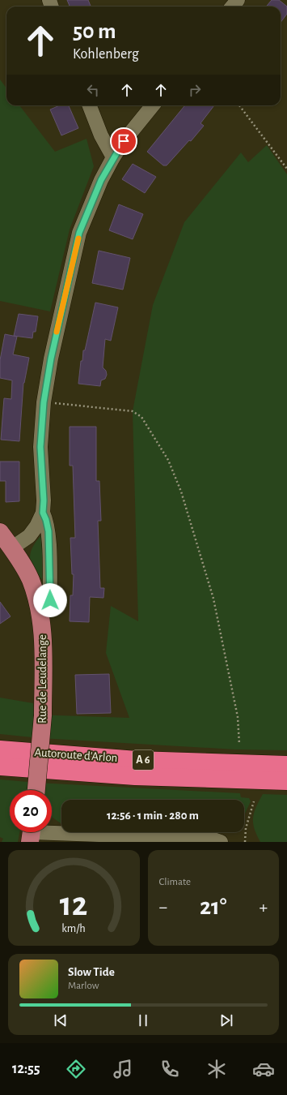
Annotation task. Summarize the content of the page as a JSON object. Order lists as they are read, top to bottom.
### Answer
{
  "streets": {
    "highway": ["Autoroute d'Arlon", "A 6"],
    "main road": ["Rue de Leudelange"]
  },
  "page": {
    "turn": ["50 m", "Kohlenberg"],
    "limit": "20",
    "trip": "12:56 · 1 min · 280 m",
    "tile": "Climate",
    "heat": ["−", "21°", "+"],
    "song": ["Slow Tide", "Marlow"],
    "tabs": "12:55",
    "gauge": ["12", "km/h"]
  }
}
